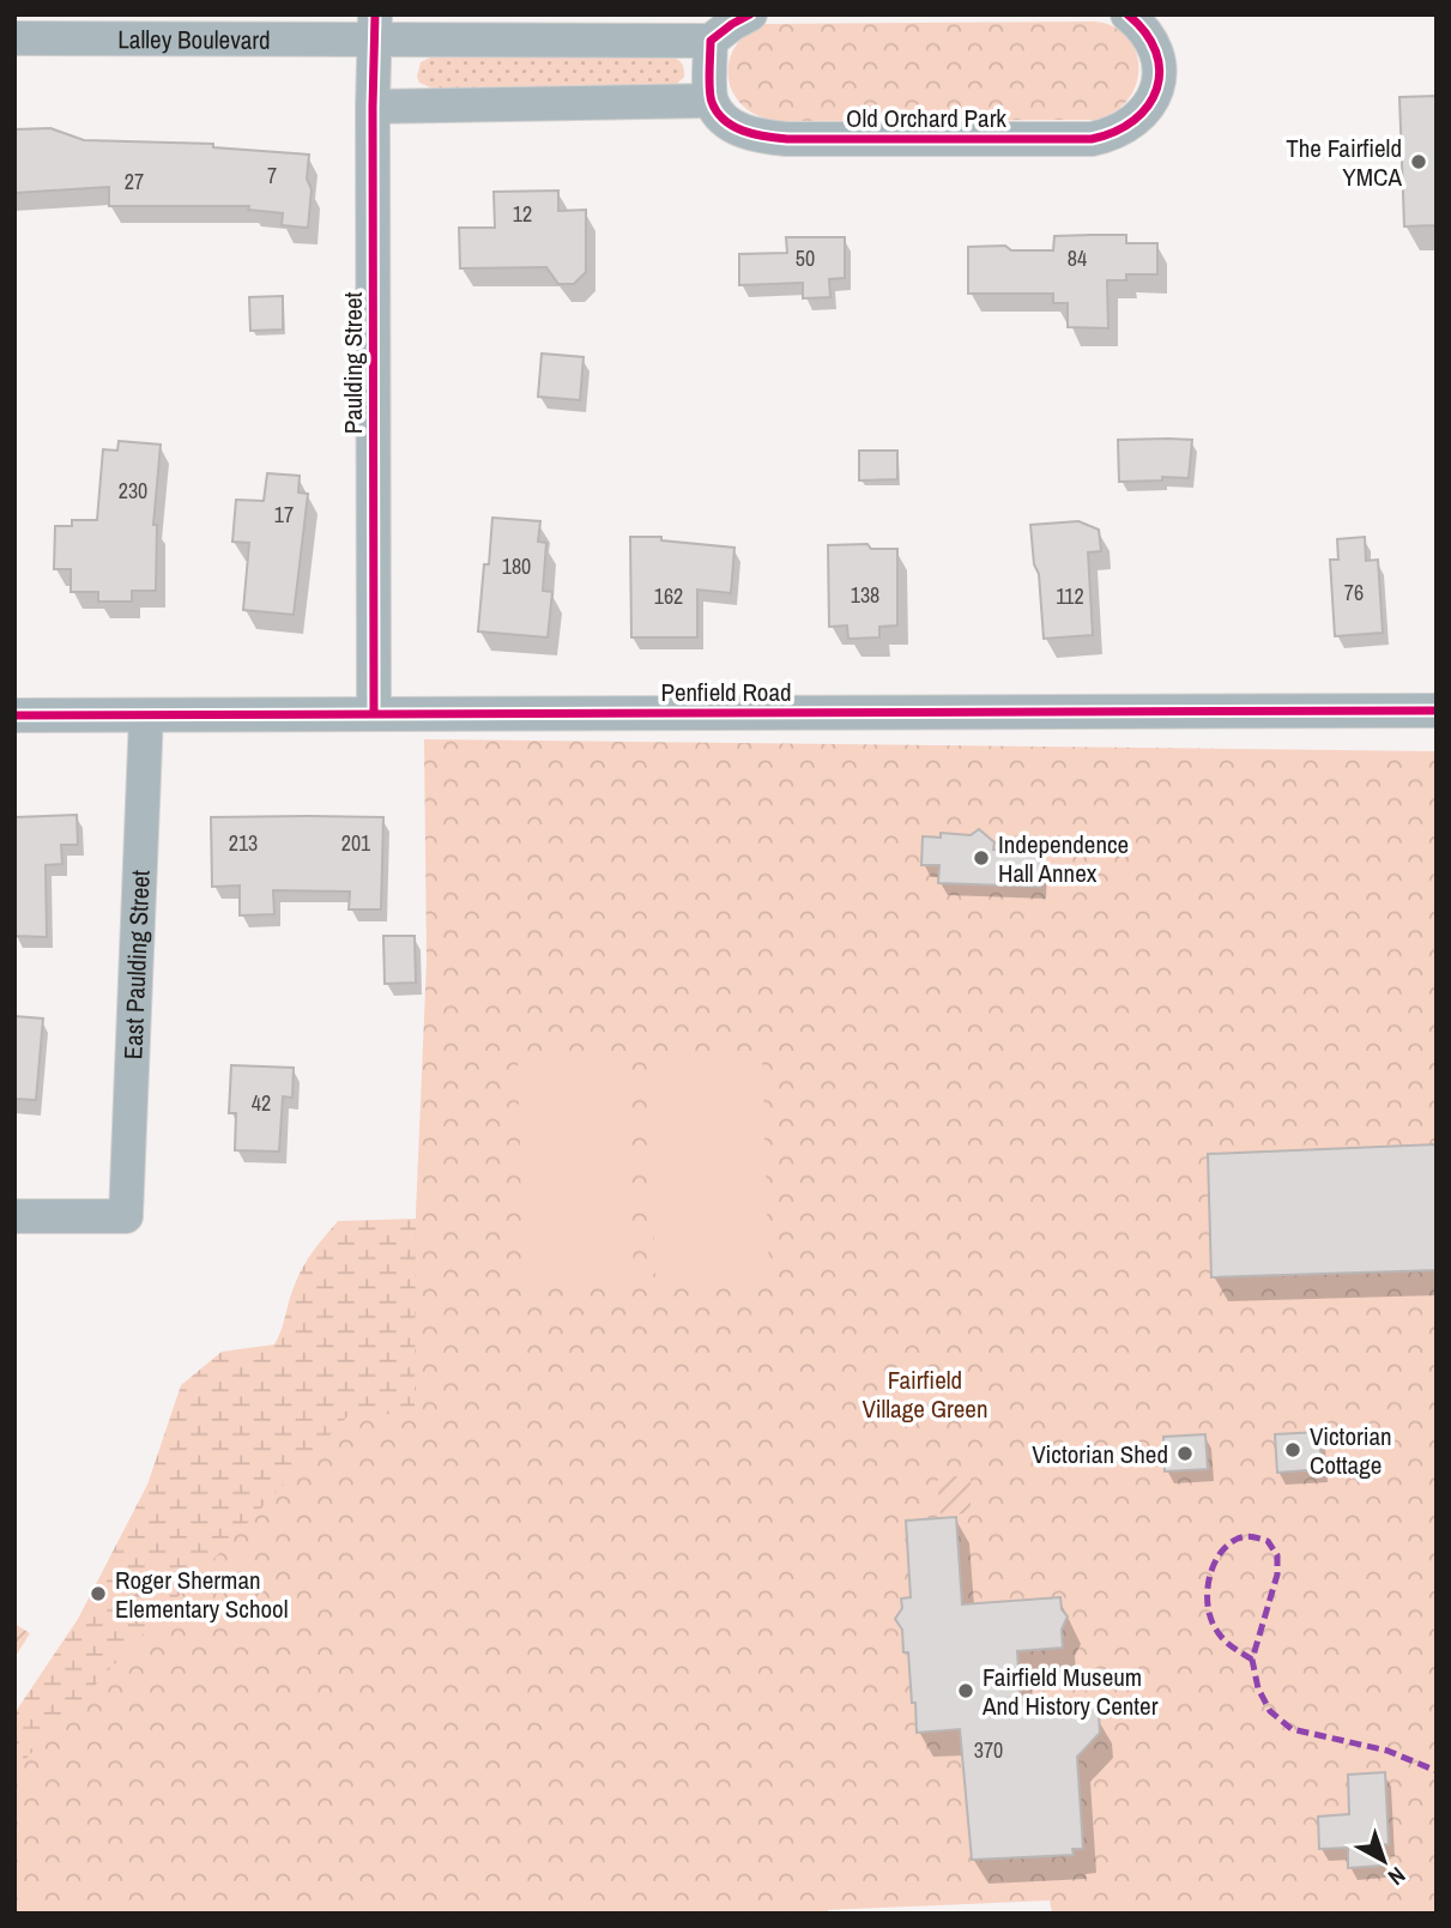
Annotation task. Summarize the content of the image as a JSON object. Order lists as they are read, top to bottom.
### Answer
{
  "streets": {
    "street": [
      "Lalley Boulevard",
      "Old Orchard Park",
      "Paulding Street",
      "Penfield Road",
      "East Paulding Street"
    ]
  },
  "crossings": [
    ["Lalley Boulevard", "Paulding Street"],
    ["Paulding Street", "Penfield Road"],
    ["Penfield Road", "East Paulding Street"]
  ],
  "parks": ["Fairfield Village Green"],
  "places": [
    "The Fairfield YMCA",
    "Independence Hall Annex",
    "Victorian Cottage",
    "Victorian Shed",
    "Roger Sherman Elementary School",
    "Fairfield Museum And History Center"
  ],
  "house_numbers": [
    "7",
    "27",
    "12",
    "50",
    "84",
    "230",
    "17",
    "180",
    "76",
    "138",
    "162",
    "112",
    "213",
    "201",
    "42",
    "370"
  ],
  "north": "bottom right"
}
